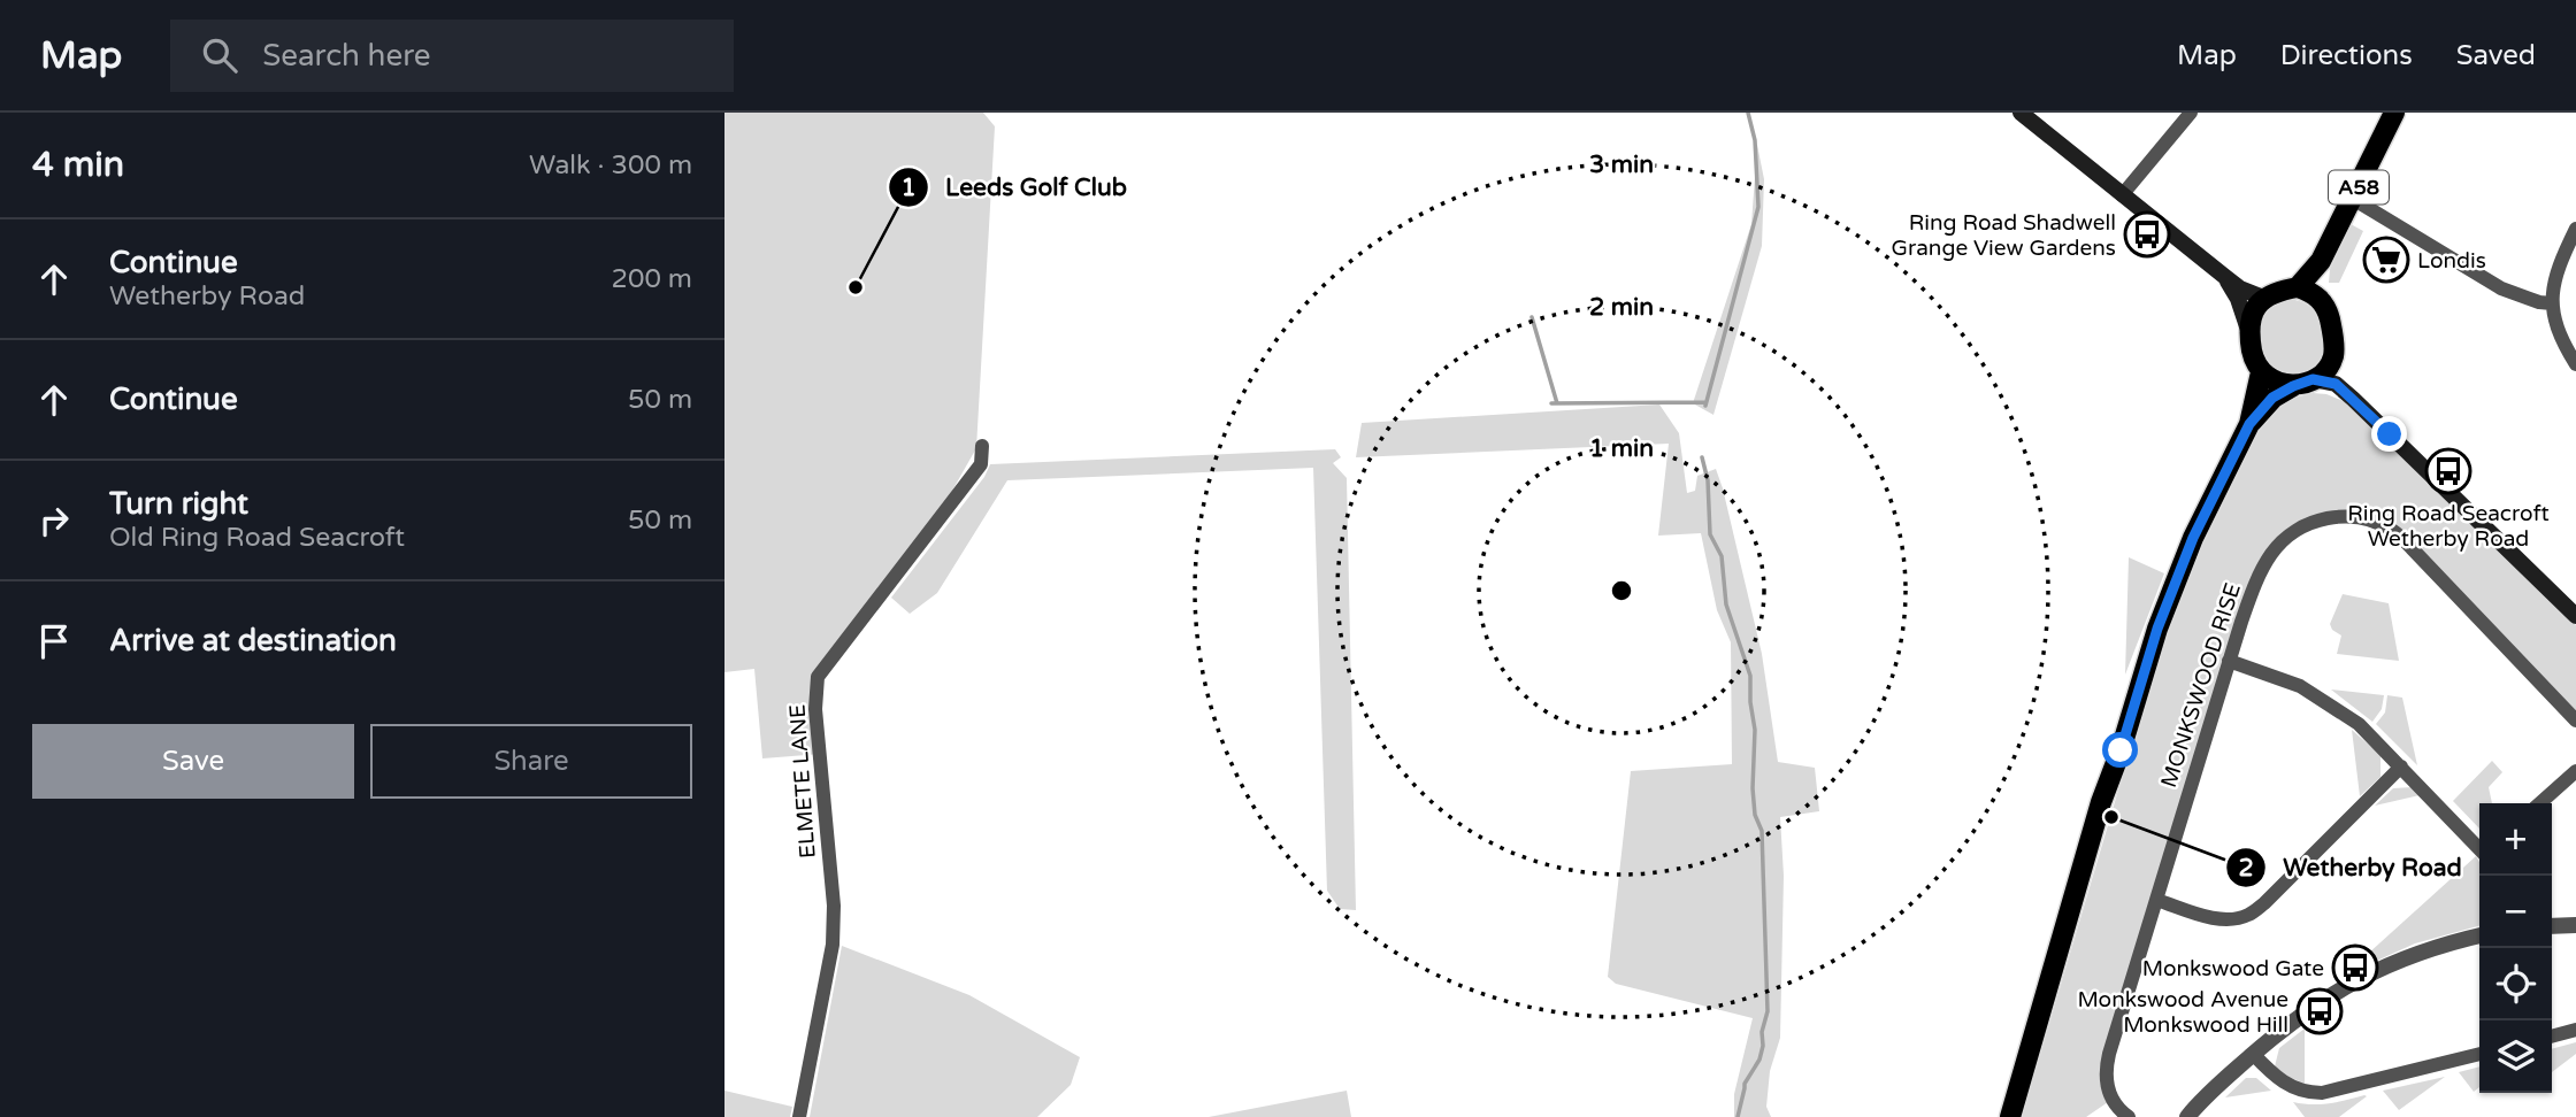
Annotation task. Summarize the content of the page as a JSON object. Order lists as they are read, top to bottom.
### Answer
{
  "streets": {
    "main road": ["A58"],
    "street": ["MONKSWOOD RISE", "ELMETE LANE"]
  },
  "places": {
    "bus stop": [
      "Ring Road Shadwell Grange View Gardens",
      "Ring Road Seacroft Wetherby Road",
      "Monkswood Gate",
      "Monkswood Avenue Monkswood Hill"
    ],
    "supermarket": ["Londis"],
    "other": ["Leeds Golf Club", "Wetherby Road"]
  },
  "page": {
    "header": "Map",
    "search": "Search here",
    "nav": ["Map", "Directions", "Saved"],
    "heading": ["4 min", "Walk · 300 m"],
    "list": [
      ["Continue", "Wetherby Road", "200 m"],
      ["Continue", "50 m"],
      ["Turn right", "Old Ring Road Seacroft", "50 m"],
      "Arrive at destination"
    ],
    "buttons": ["Save", "Share"],
    "map_buttons": ["+", "−"]
  },
  "rings": ["3 min", "2 min", "1 min"]
}
